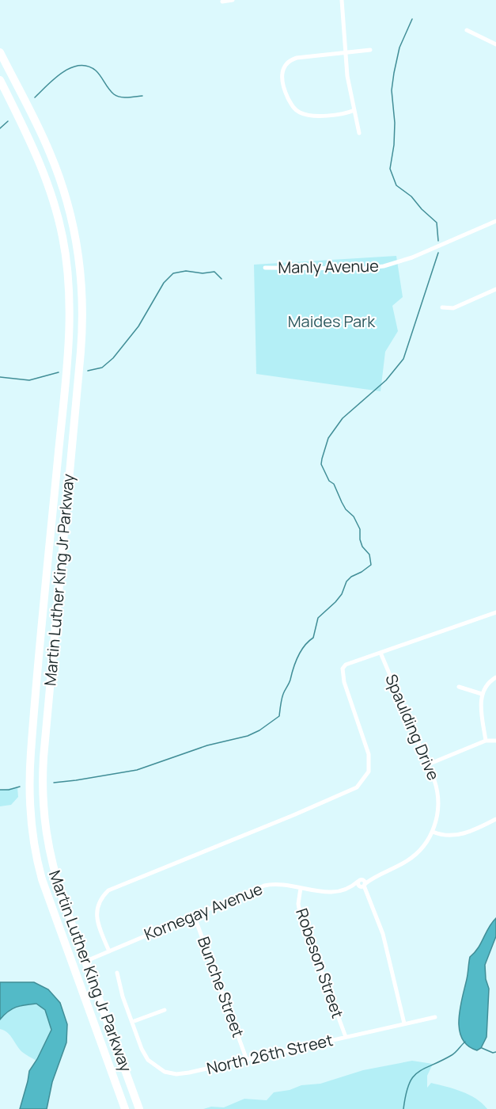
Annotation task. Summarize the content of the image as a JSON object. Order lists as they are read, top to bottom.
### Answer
{
  "streets": {
    "highway": ["Martin Luther King Jr Parkway"],
    "street": [
      "Manly Avenue",
      "Spaulding Drive",
      "Kornegay Avenue",
      "Robeson Street",
      "Bunche Street",
      "North 26th Street"
    ]
  },
  "crossings": [
    ["Martin Luther King Jr Parkway", "Kornegay Avenue"],
    ["Spaulding Drive", "Kornegay Avenue"],
    ["Kornegay Avenue", "Robeson Street"],
    ["Kornegay Avenue", "Bunche Street"],
    ["Robeson Street", "North 26th Street"],
    ["Bunche Street", "North 26th Street"]
  ],
  "parks": ["Maides Park"]
}
